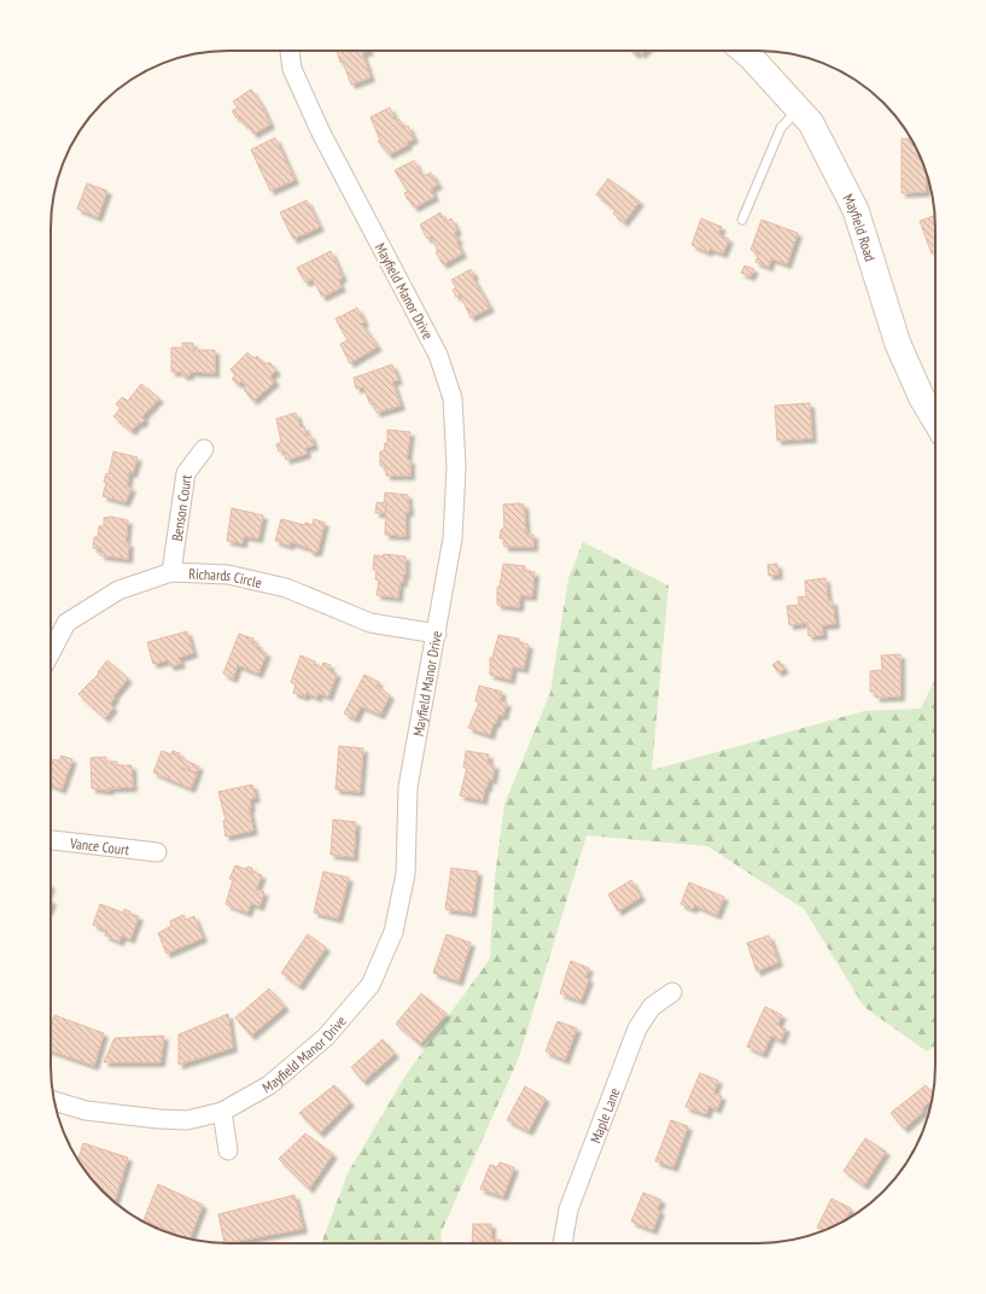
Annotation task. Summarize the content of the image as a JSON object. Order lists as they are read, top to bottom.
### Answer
{
  "streets": {
    "street": [
      "Mayfield Road",
      "Mayfield Manor Drive",
      "Benson Court",
      "Richards Circle",
      "Vance Court",
      "Maple Lane"
    ]
  },
  "crossings": [
    ["Mayfield Manor Drive", "Richards Circle"],
    ["Benson Court", "Richards Circle"]
  ]
}
